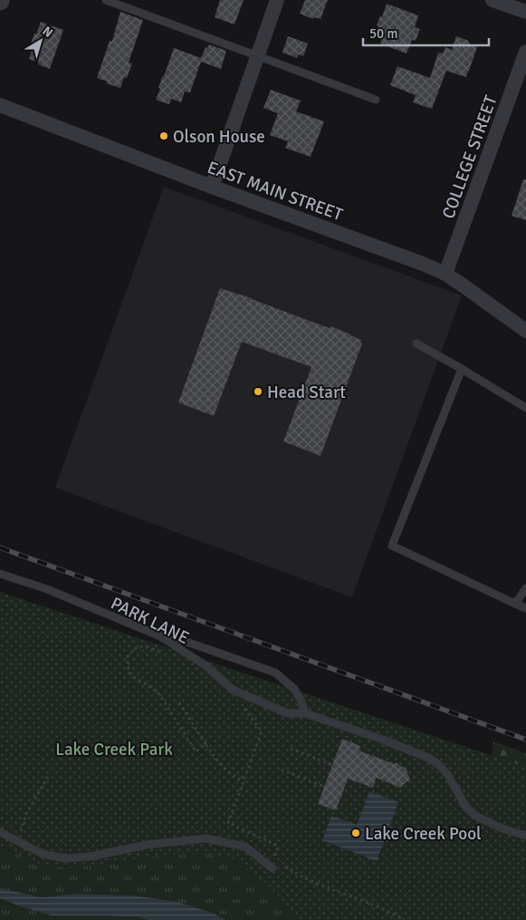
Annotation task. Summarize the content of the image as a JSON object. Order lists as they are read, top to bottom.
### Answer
{
  "streets": {
    "street": ["COLLEGE STREET", "EAST MAIN STREET"],
    "lane": ["PARK LANE"]
  },
  "crossings": [
    ["COLLEGE STREET", "EAST MAIN STREET"]
  ],
  "parks": ["Lake Creek Park"],
  "places": ["Olson House", "Head Start", "Lake Creek Pool"],
  "scale_bar": "50 m",
  "north": "top right"
}
